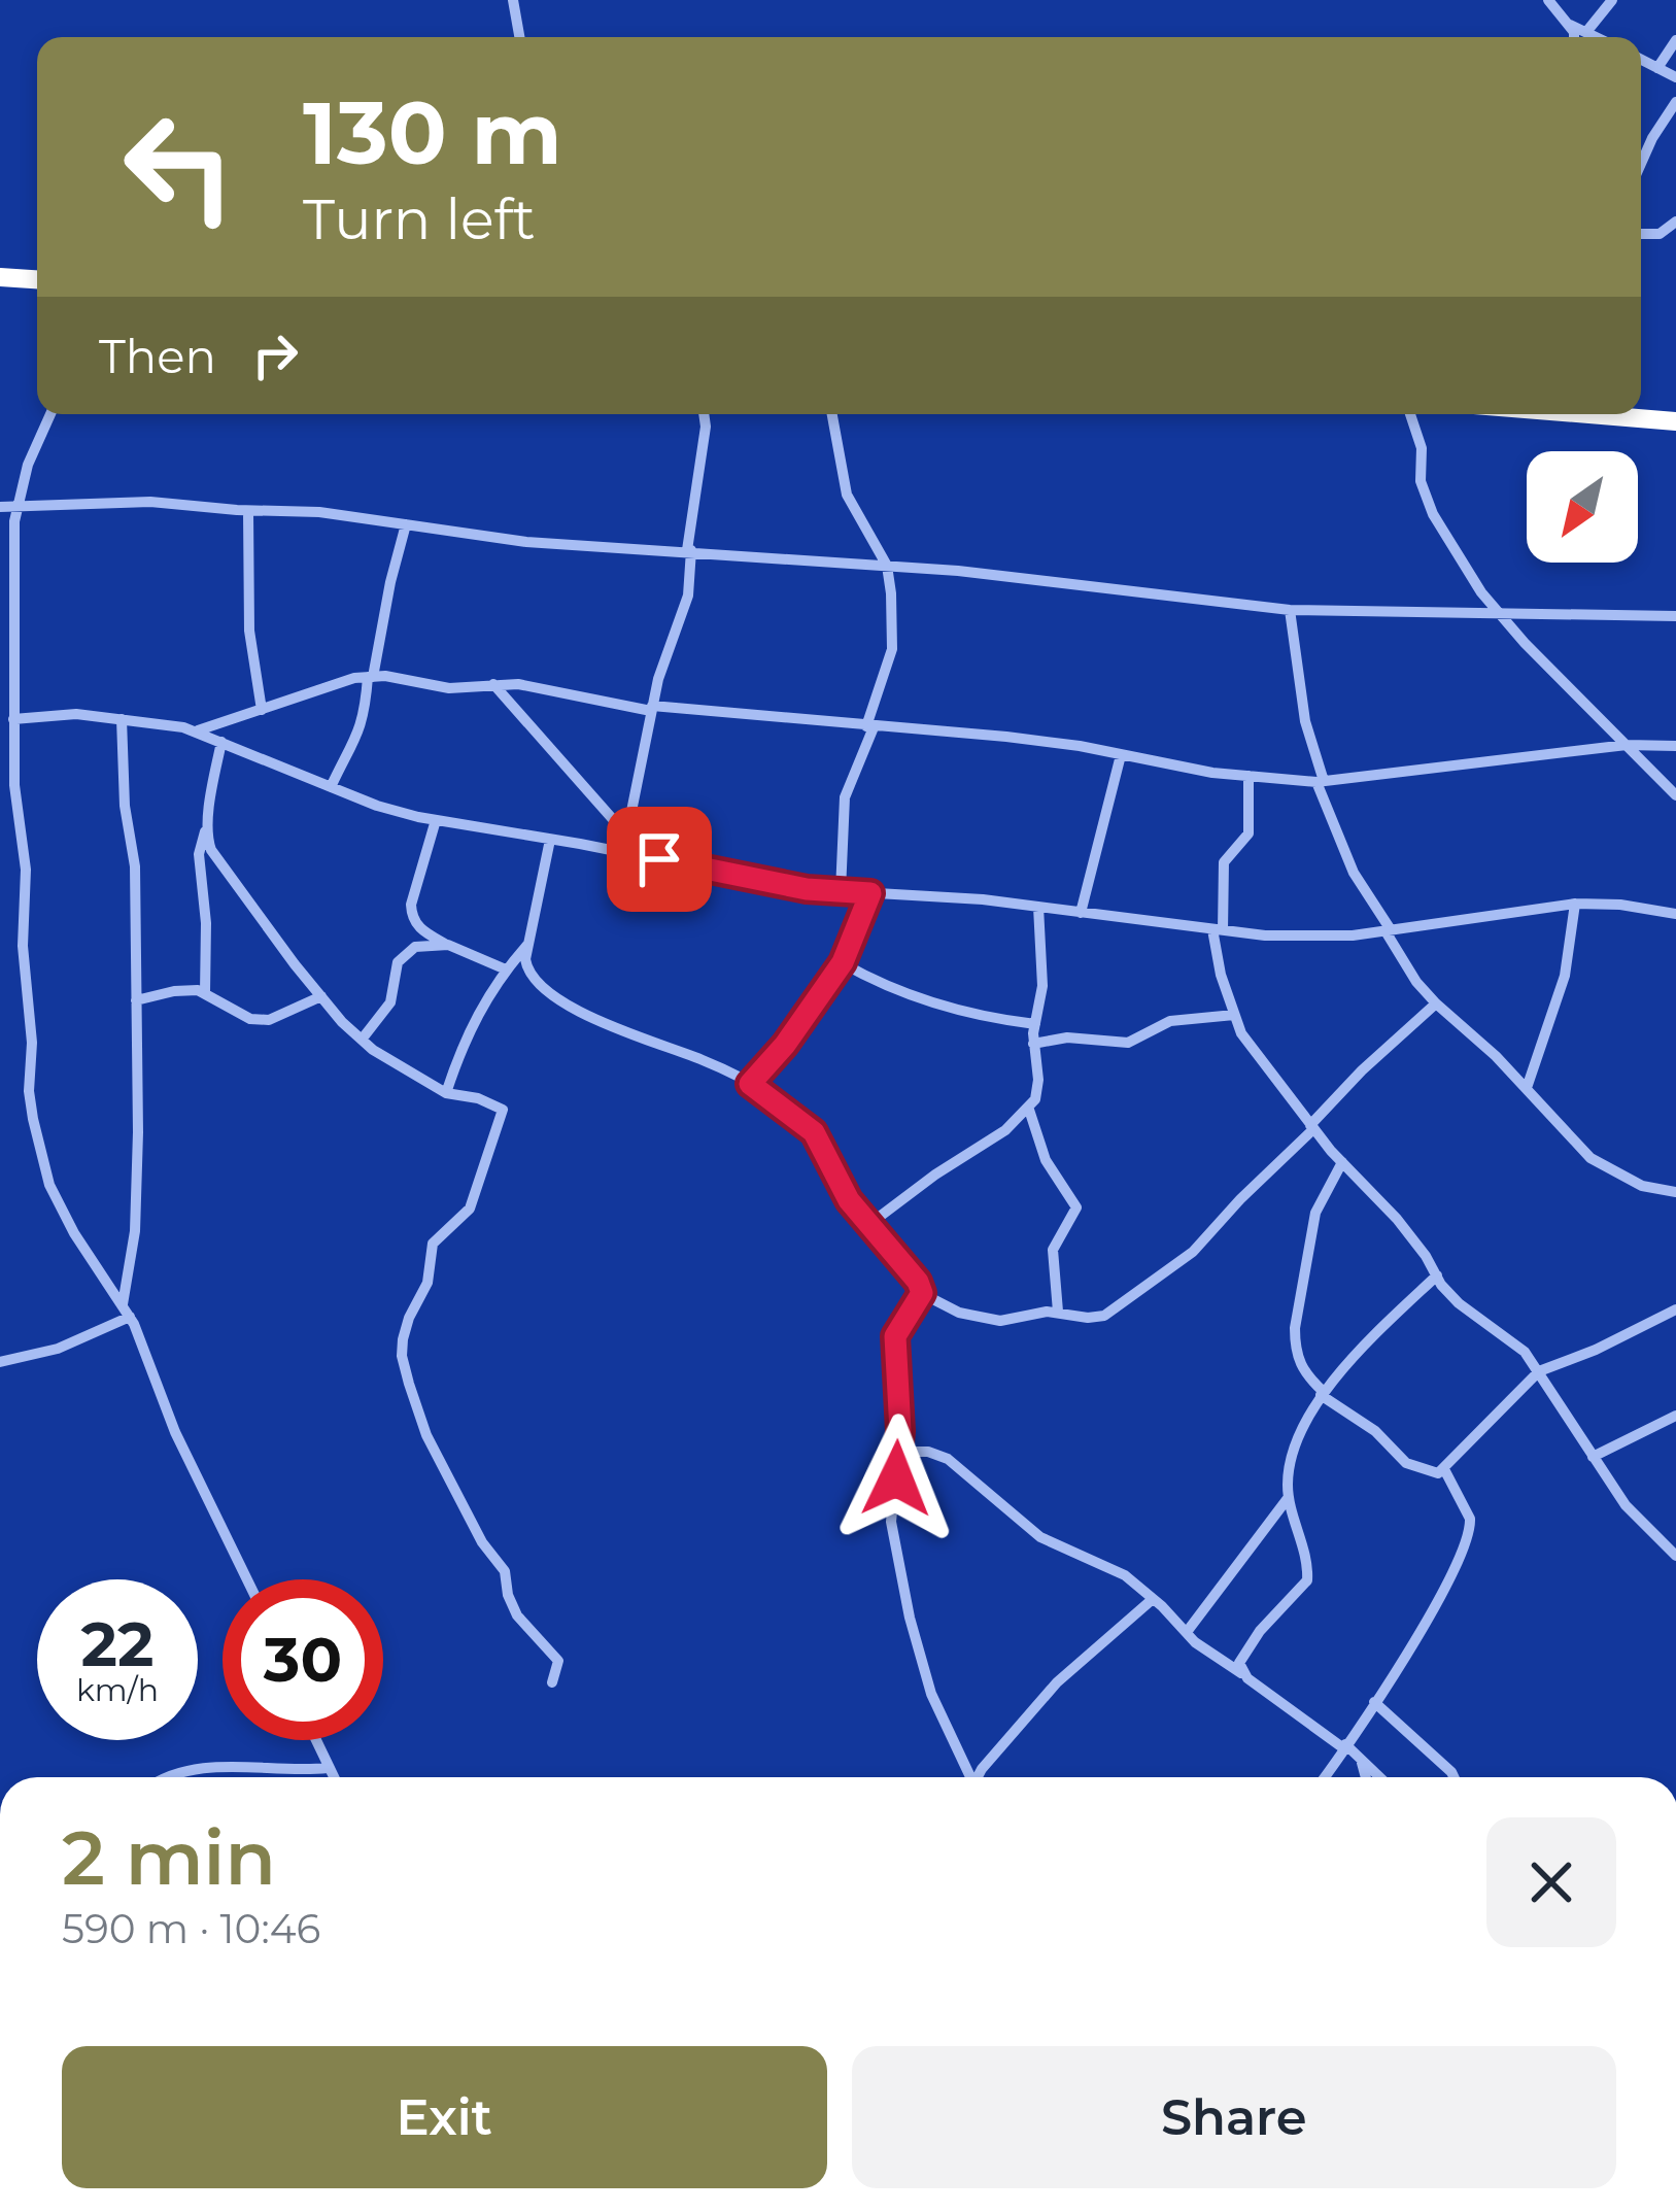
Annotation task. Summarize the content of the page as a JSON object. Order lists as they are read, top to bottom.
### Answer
{
  "north": "bottom left",
  "page": {
    "turn": ["130 m", "Turn left"],
    "then": "Then",
    "speed": "22 km/h",
    "limit": "30",
    "heading": ["2 min", "590 m · 10:46"],
    "buttons": ["Exit", "Share"]
  }
}
